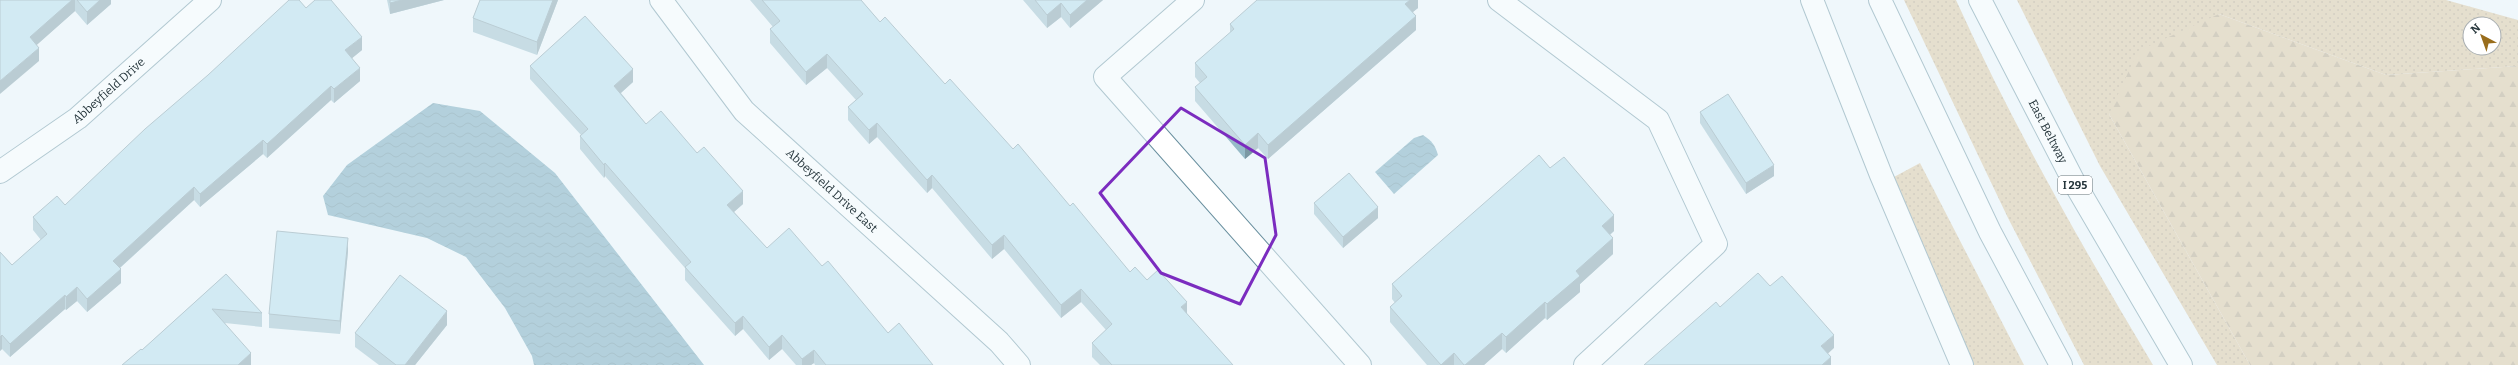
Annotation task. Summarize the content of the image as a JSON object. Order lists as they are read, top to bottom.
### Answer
{
  "streets": {
    "main road": [
      "Abbeyfield Drive",
      "East Beltway",
      "I 295",
      "Abbeyfield Drive East"
    ]
  },
  "north": "top left"
}
